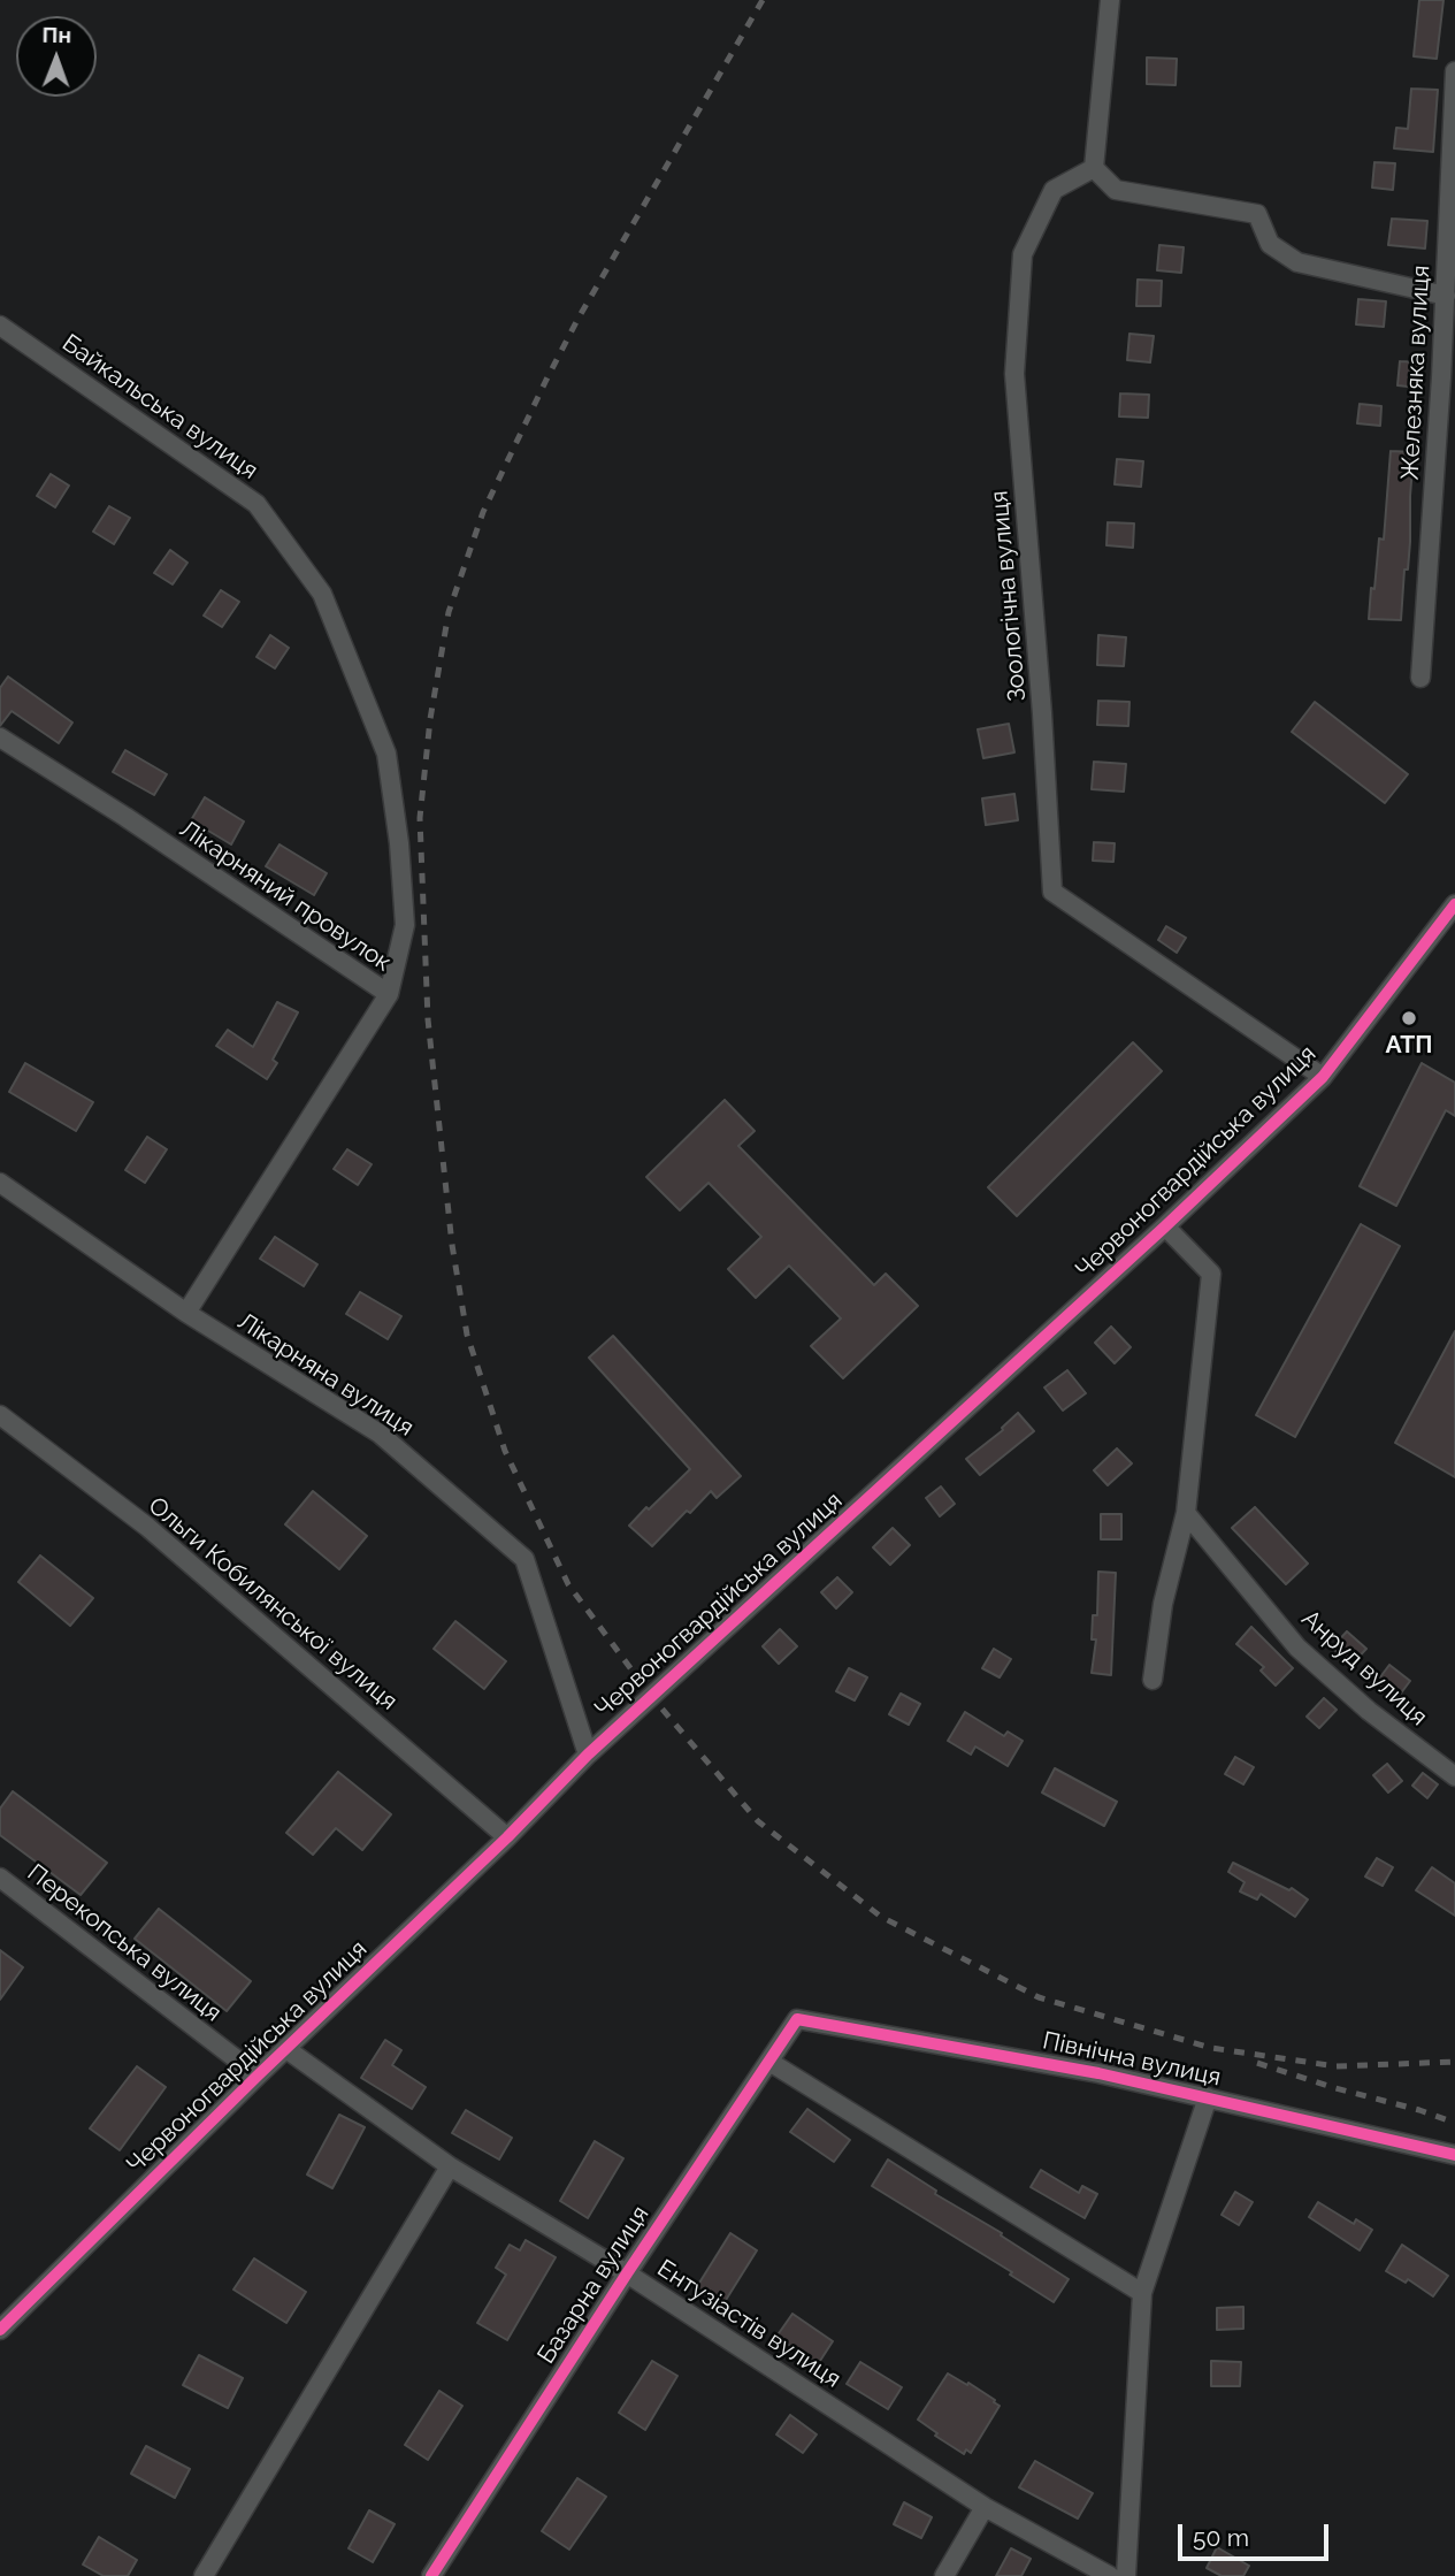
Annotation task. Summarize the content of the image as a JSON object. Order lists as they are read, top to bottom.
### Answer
{
  "streets": {
    "street": [
      "Железняка вулиця",
      "Байкальська вулиця",
      "Зоологічна вулиця",
      "Лікарняний провулок",
      "Червоногвардійська вулиця",
      "Лікарняна вулиця",
      "Ольги Кобилянської вулиця",
      "Анруд вулиця",
      "Перекопська вулиця",
      "Північна вулиця",
      "Базарна вулиця",
      "Ентузіастів вулиця"
    ]
  },
  "crossings": [
    ["Байкальська вулиця", "Лікарняний провулок"],
    ["Зоологічна вулиця", "Червоногвардійська вулиця"],
    ["Лікарняний провулок", "Лікарняна вулиця"],
    ["Червоногвардійська вулиця", "Лікарняна вулиця"],
    ["Червоногвардійська вулиця", "Ольги Кобилянської вулиця"],
    ["Червоногвардійська вулиця", "Перекопська вулиця"],
    ["Червоногвардійська вулиця", "Ентузіастів вулиця"],
    ["Північна вулиця", "Базарна вулиця"],
    ["Базарна вулиця", "Ентузіастів вулиця"]
  ],
  "places": ["АТП"],
  "scale_bar": "50 m",
  "north": "top"
}
